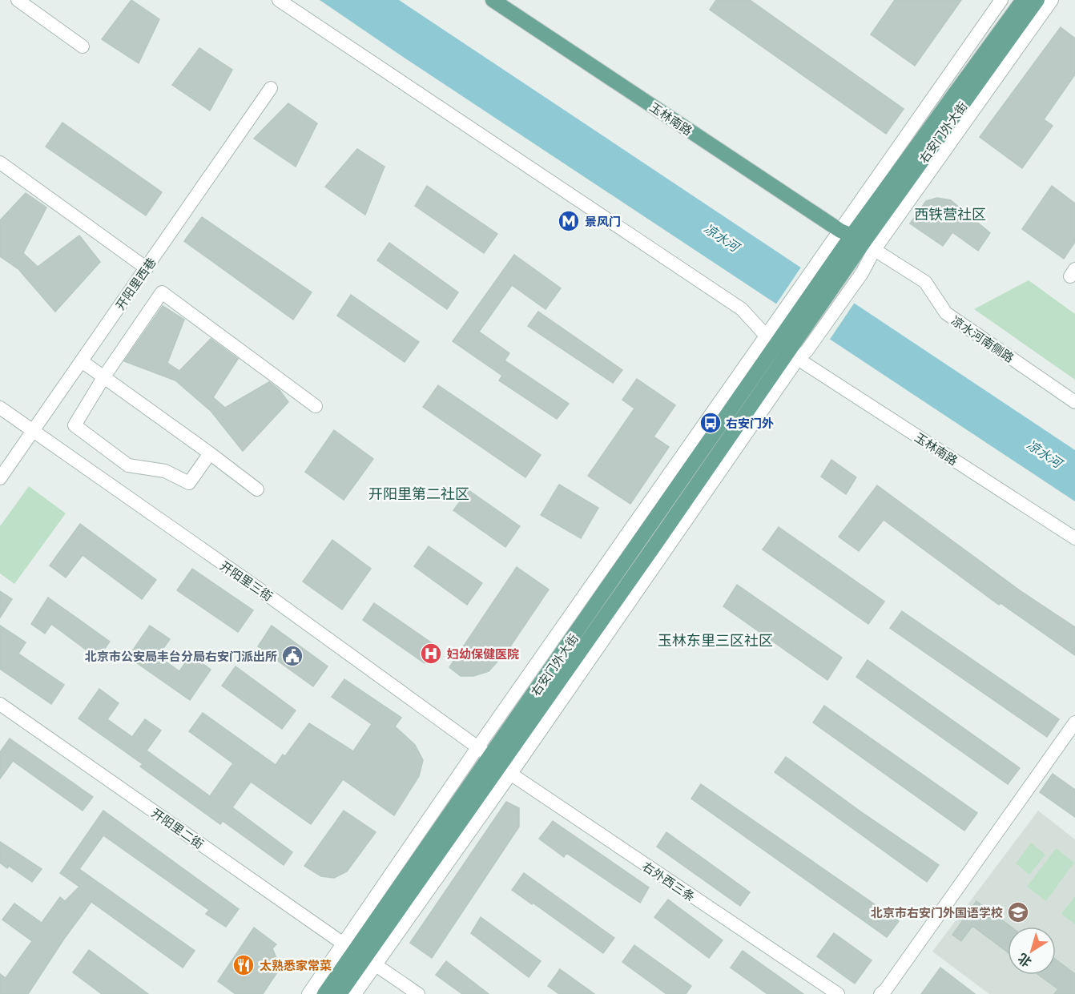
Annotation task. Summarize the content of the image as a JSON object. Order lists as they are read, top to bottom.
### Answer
{
  "streets": {
    "main road": ["玉林南路", "右安门外大街"],
    "street": [
      "开阳里西巷",
      "凉水河南侧路",
      "开阳里三街",
      "开阳里二街",
      "右外西三条"
    ]
  },
  "crossings": [
    ["玉林南路", "右安门外大街"],
    ["玉林南路", "凉水河南侧路"],
    ["右安门外大街", "凉水河南侧路"],
    ["右安门外大街", "开阳里三街"],
    ["右安门外大街", "开阳里二街"],
    ["右安门外大街", "右外西三条"],
    ["开阳里西巷", "开阳里三街"],
    ["开阳里三街", "右外西三条"]
  ],
  "districts": ["西铁营社区", "开阳里第二社区", "玉林东里三区社区"],
  "water": ["凉水河"],
  "places": {
    "metro station": ["景风门"],
    "bus stop": ["右安门外"],
    "hospital": ["妇幼保健医院"],
    "public building": ["北京市公安局丰台分局右安门派出所"],
    "school or university": ["北京市右安门外国语学校"],
    "restaurant": ["太熟悉家常菜"]
  },
  "north": "bottom left"
}
